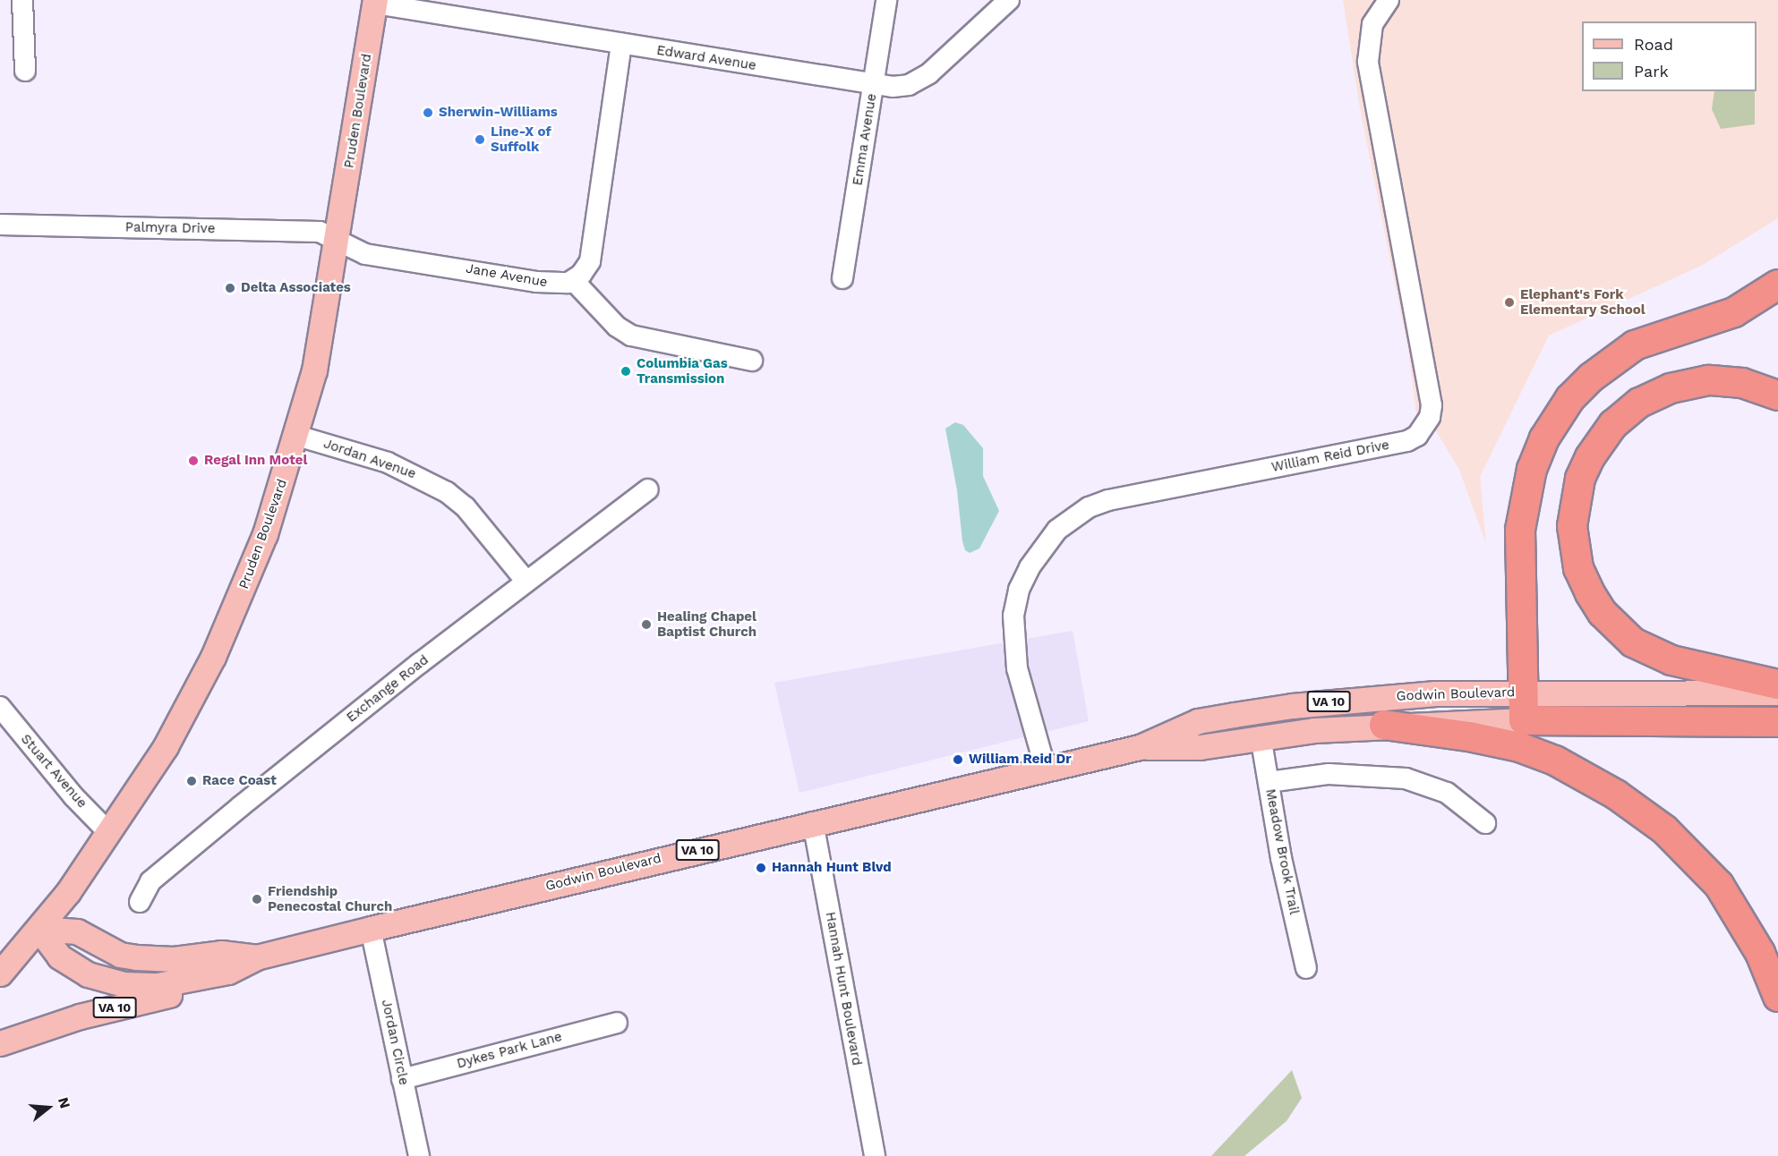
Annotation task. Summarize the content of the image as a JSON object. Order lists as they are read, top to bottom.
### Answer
{
  "streets": {
    "highway": ["Godwin Boulevard", "VA 10"],
    "main road": ["Pruden Boulevard"],
    "street": [
      "Edward Avenue",
      "Emma Avenue",
      "Palmyra Drive",
      "Jane Avenue",
      "William Reid Drive",
      "Jordan Avenue",
      "Exchange Road",
      "Stuart Avenue",
      "Meadow Brook Trail",
      "Hannah Hunt Boulevard",
      "Jordan Circle",
      "Dykes Park Lane"
    ]
  },
  "crossings": [
    ["Edward Avenue", "Pruden Boulevard"],
    ["Edward Avenue", "Emma Avenue"],
    ["Pruden Boulevard", "Palmyra Drive"],
    ["Pruden Boulevard", "Jane Avenue"],
    ["Pruden Boulevard", "Jordan Avenue"],
    ["Pruden Boulevard", "Godwin Boulevard"],
    ["Pruden Boulevard", "Stuart Avenue"],
    ["Palmyra Drive", "Jane Avenue"],
    ["William Reid Drive", "Godwin Boulevard"],
    ["Jordan Avenue", "Exchange Road"],
    ["Godwin Boulevard", "VA 10"],
    ["Godwin Boulevard", "Meadow Brook Trail"],
    ["Godwin Boulevard", "Hannah Hunt Boulevard"],
    ["Godwin Boulevard", "Jordan Circle"],
    ["Jordan Circle", "Dykes Park Lane"]
  ],
  "places": [
    "Sherwin-Williams",
    "Line-X of Suffolk",
    "Delta Associates",
    "Elephant's Fork Elementary School",
    "Columbia Gas Transmission",
    "Regal Inn Motel",
    "Healing Chapel Baptist Church",
    "William Reid Dr",
    "Race Coast",
    "Hannah Hunt Blvd",
    "Friendship Penecostal Church"
  ],
  "legend": ["Road", "Park"],
  "north": "right"
}
